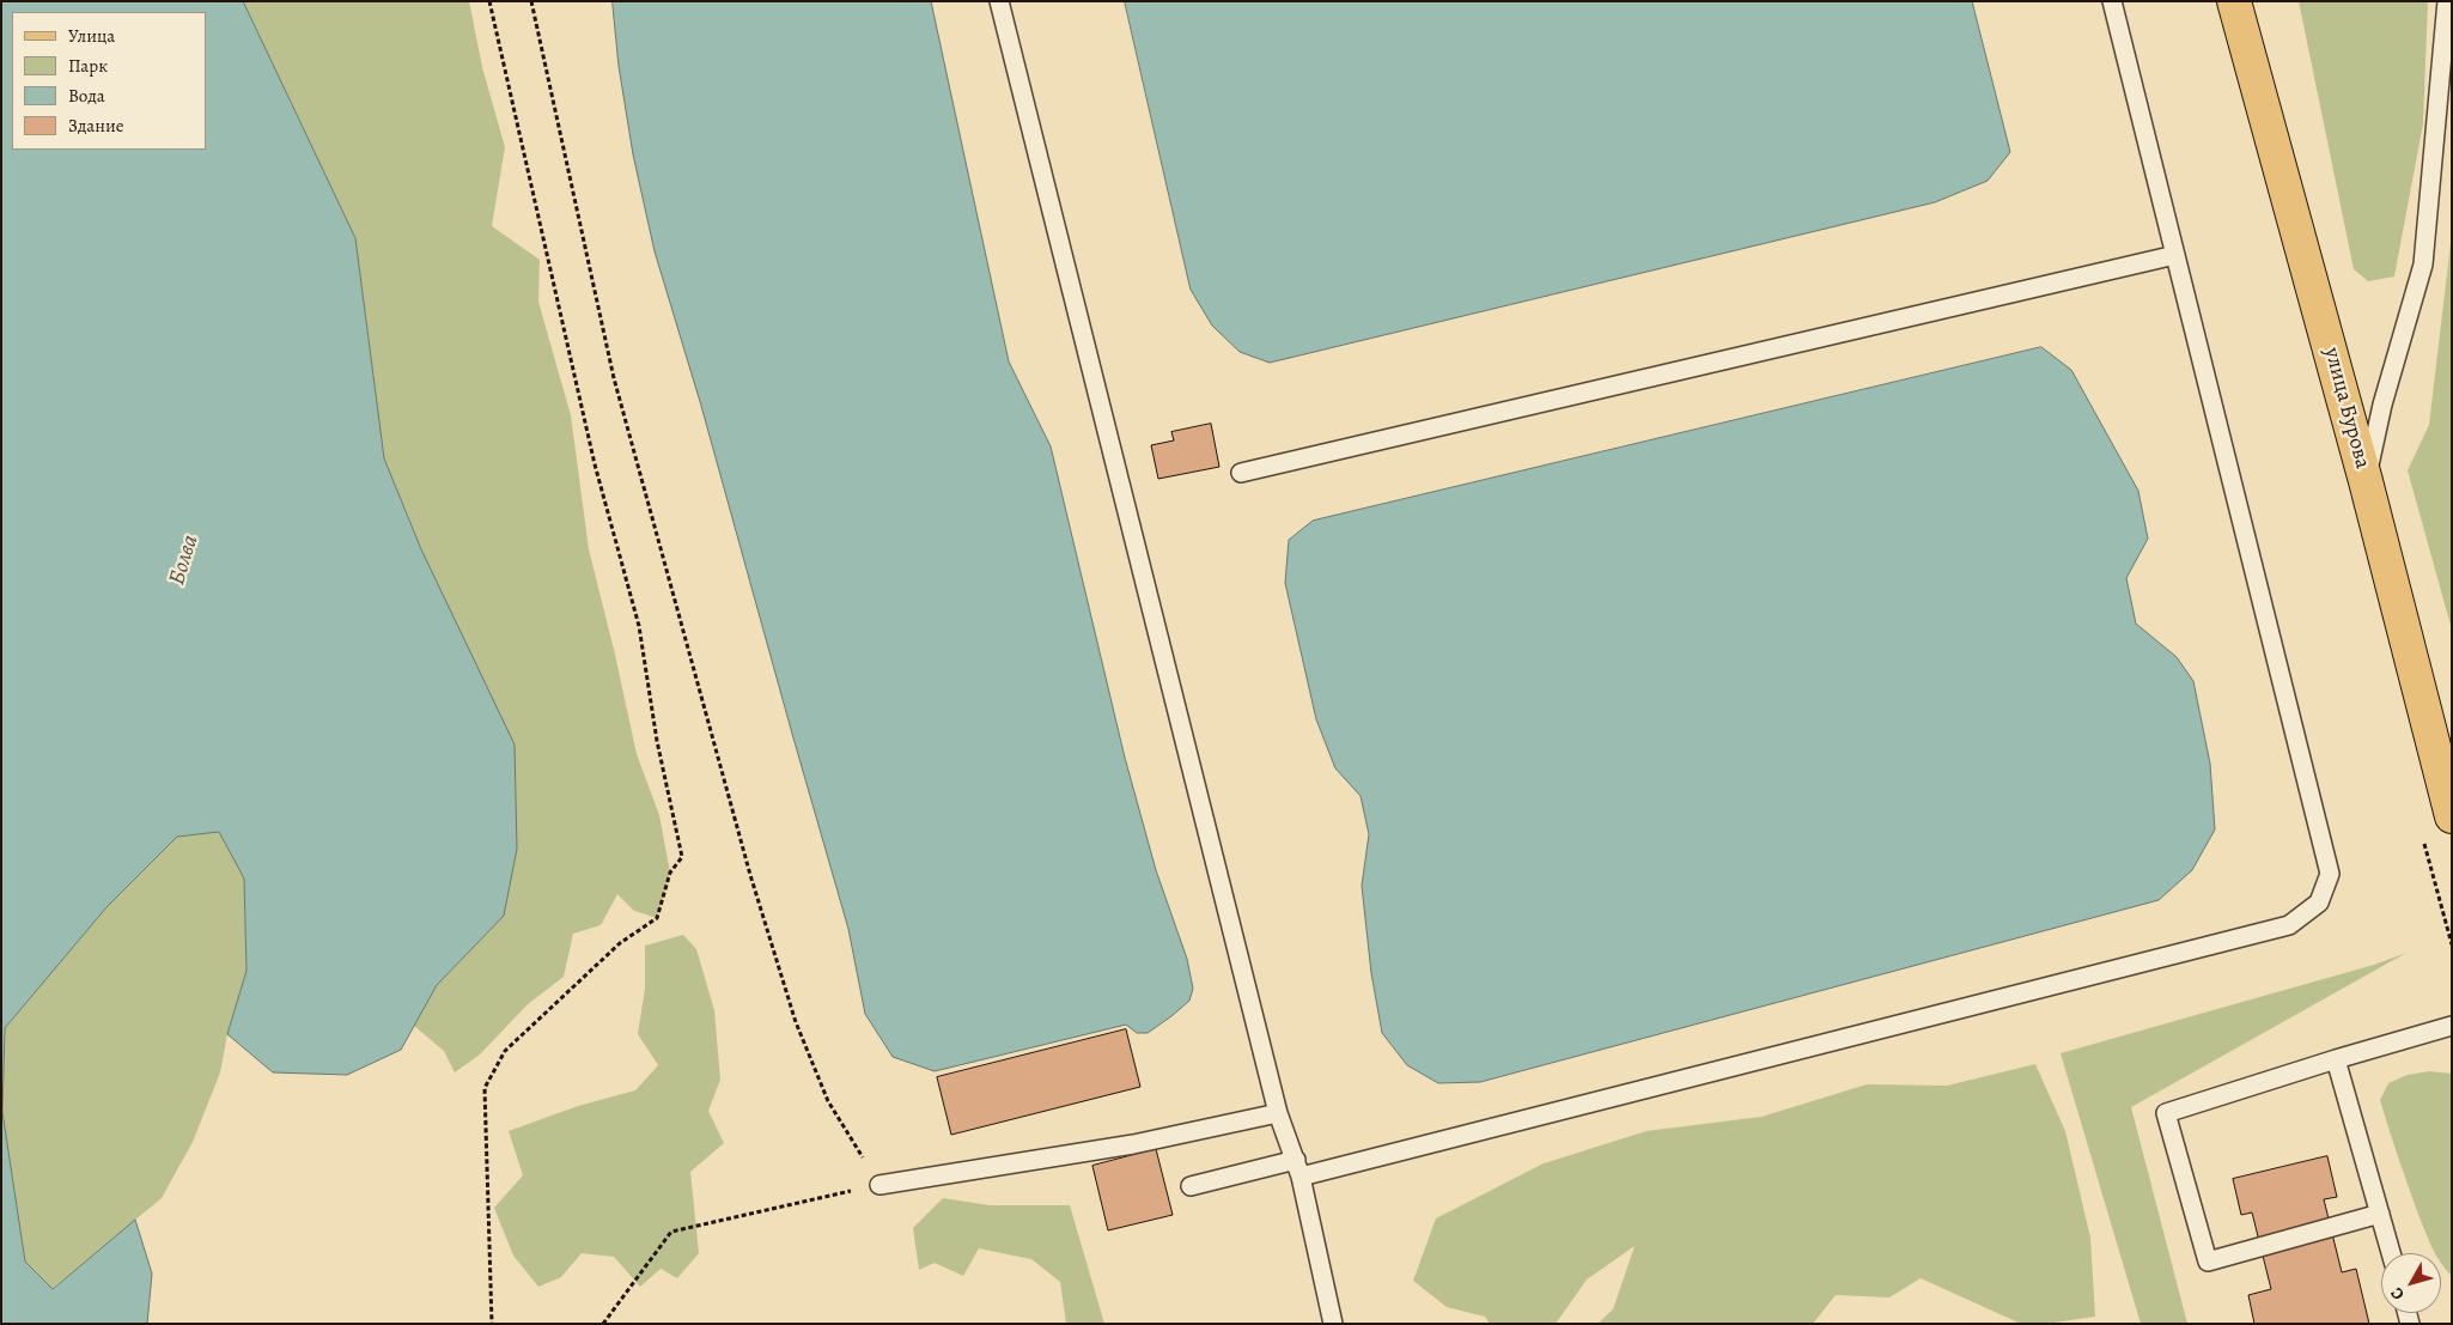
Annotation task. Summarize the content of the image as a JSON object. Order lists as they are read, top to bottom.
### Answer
{
  "streets": {
    "main road": ["улица Бурова"]
  },
  "water": ["Болва"],
  "legend": [
    "Улица",
    "Парк",
    "Вода",
    "Здание"
  ],
  "north": "bottom left"
}
